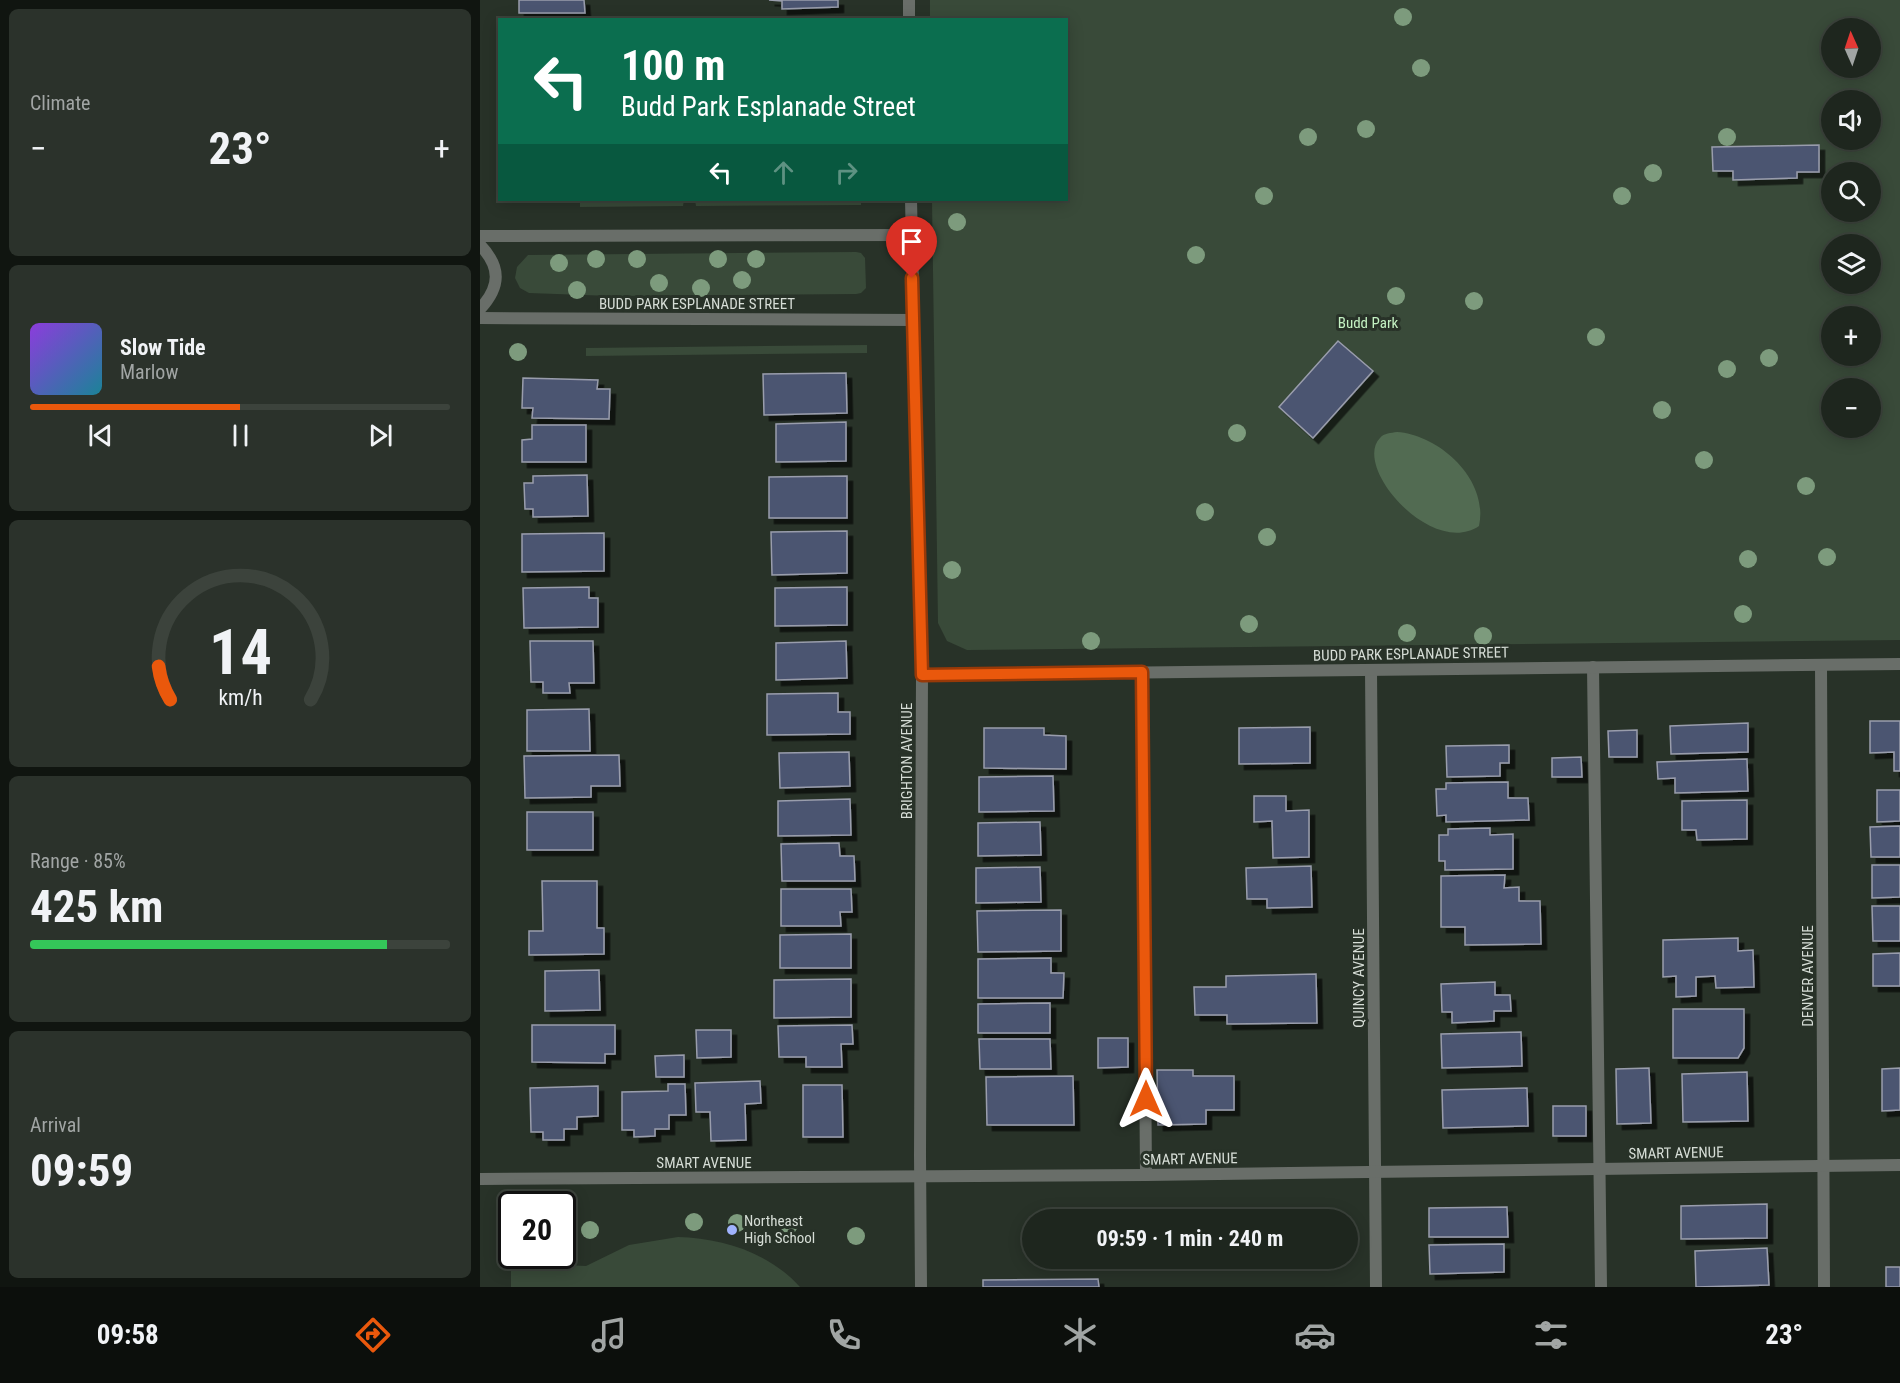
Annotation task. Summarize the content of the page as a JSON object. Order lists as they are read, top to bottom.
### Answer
{
  "streets": {
    "street": [
      "BUDD PARK ESPLANADE STREET",
      "BRIGHTON AVENUE",
      "DENVER AVENUE",
      "QUINCY AVENUE",
      "SMART AVENUE"
    ]
  },
  "crossings": [
    ["BUDD PARK ESPLANADE STREET", "BRIGHTON AVENUE"],
    ["BUDD PARK ESPLANADE STREET", "DENVER AVENUE"],
    ["BUDD PARK ESPLANADE STREET", "QUINCY AVENUE"],
    ["BRIGHTON AVENUE", "SMART AVENUE"],
    ["DENVER AVENUE", "SMART AVENUE"],
    ["QUINCY AVENUE", "SMART AVENUE"]
  ],
  "parks": ["Budd Park"],
  "places": ["Northeast High School"],
  "north": "top",
  "page": {
    "tile": [
      "Climate",
      ["Range · 85%", "425 km"],
      ["Arrival", "09:59"]
    ],
    "map_buttons": ["+", "−"],
    "turn": ["100 m", "Budd Park Esplanade Street"],
    "heat": ["−", "23°", "+"],
    "song": ["Slow Tide", "Marlow"],
    "limit": "20",
    "trip": "09:59 · 1 min · 240 m",
    "tabs": ["09:58", "23°"],
    "gauge": ["14", "km/h"]
  }
}
